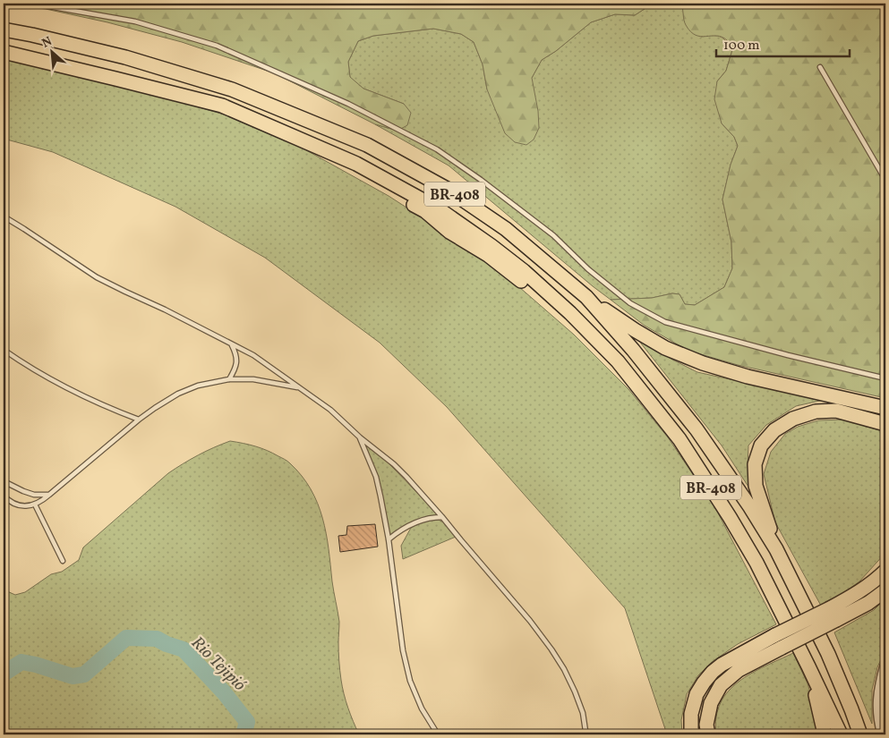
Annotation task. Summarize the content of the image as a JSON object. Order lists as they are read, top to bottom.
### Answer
{
  "streets": {
    "highway": ["BR-408"]
  },
  "water": ["Rio Tejipió"],
  "scale_bar": "100 m",
  "north": "top left"
}
